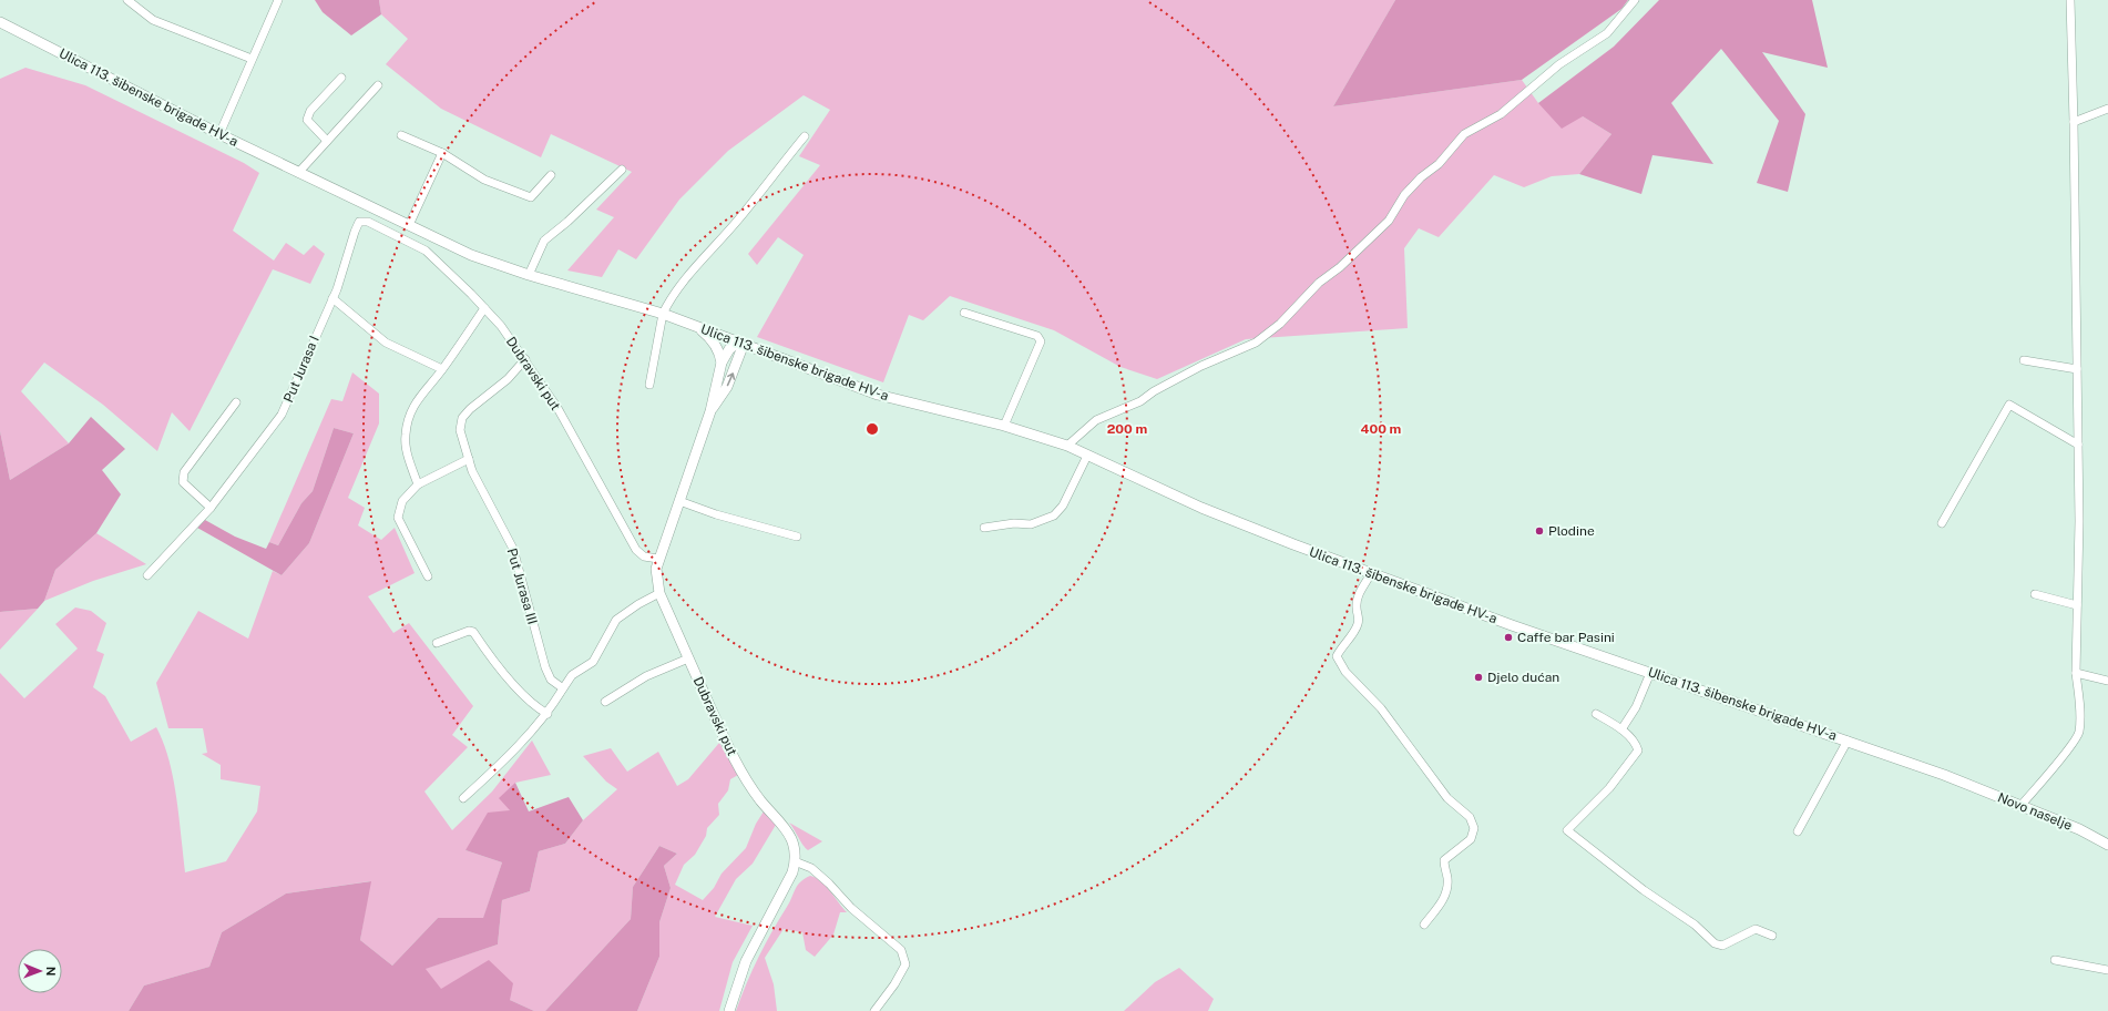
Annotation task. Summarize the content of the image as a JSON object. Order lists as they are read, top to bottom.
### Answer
{
  "streets": {
    "main road": ["Ulica 113. šibenske brigade HV-a", "Dubravski put", "Novo naselje"],
    "street": ["Put Jurasa I", "Put Jurasa III"]
  },
  "crossings": [
    ["Ulica 113. šibenske brigade HV-a", "Dubravski put"],
    ["Ulica 113. šibenske brigade HV-a", "Novo naselje"],
    ["Put Jurasa I", "Dubravski put"],
    ["Dubravski put", "Put Jurasa III"]
  ],
  "places": ["Plodine", "Caffe bar Pasini", "Djelo dućan"],
  "north": "right",
  "rings": ["200 m", "400 m"]
}
